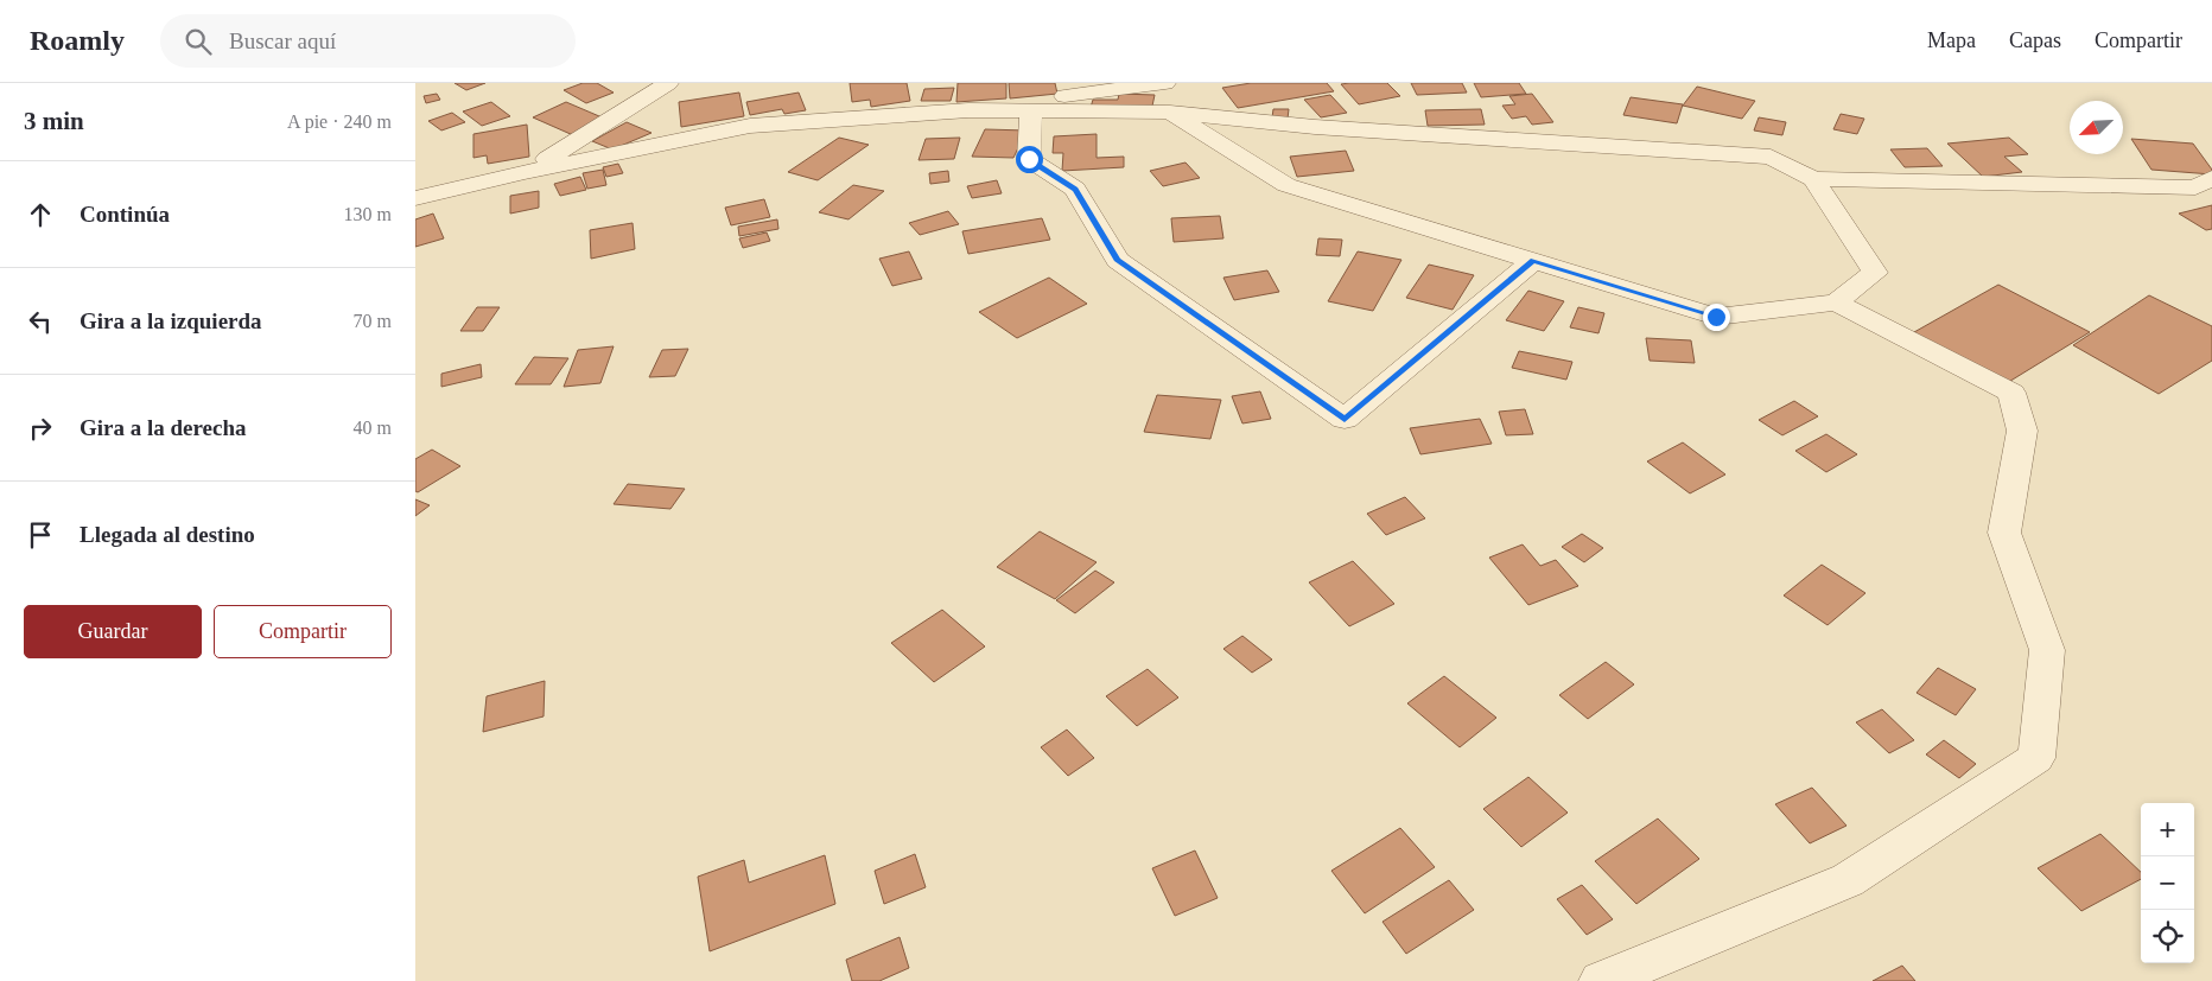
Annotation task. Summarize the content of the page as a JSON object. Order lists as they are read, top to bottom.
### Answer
{
  "north": "bottom left",
  "page": {
    "header": "Roamly",
    "search": "Buscar aquí",
    "nav": ["Mapa", "Capas", "Compartir"],
    "heading": ["3 min", "A pie · 240 m"],
    "list": [
      ["Continúa", "130 m"],
      ["Gira a la izquierda", "70 m"],
      ["Gira a la derecha", "40 m"],
      "Llegada al destino"
    ],
    "buttons": ["Guardar", "Compartir"],
    "map_buttons": ["+", "−"]
  }
}
